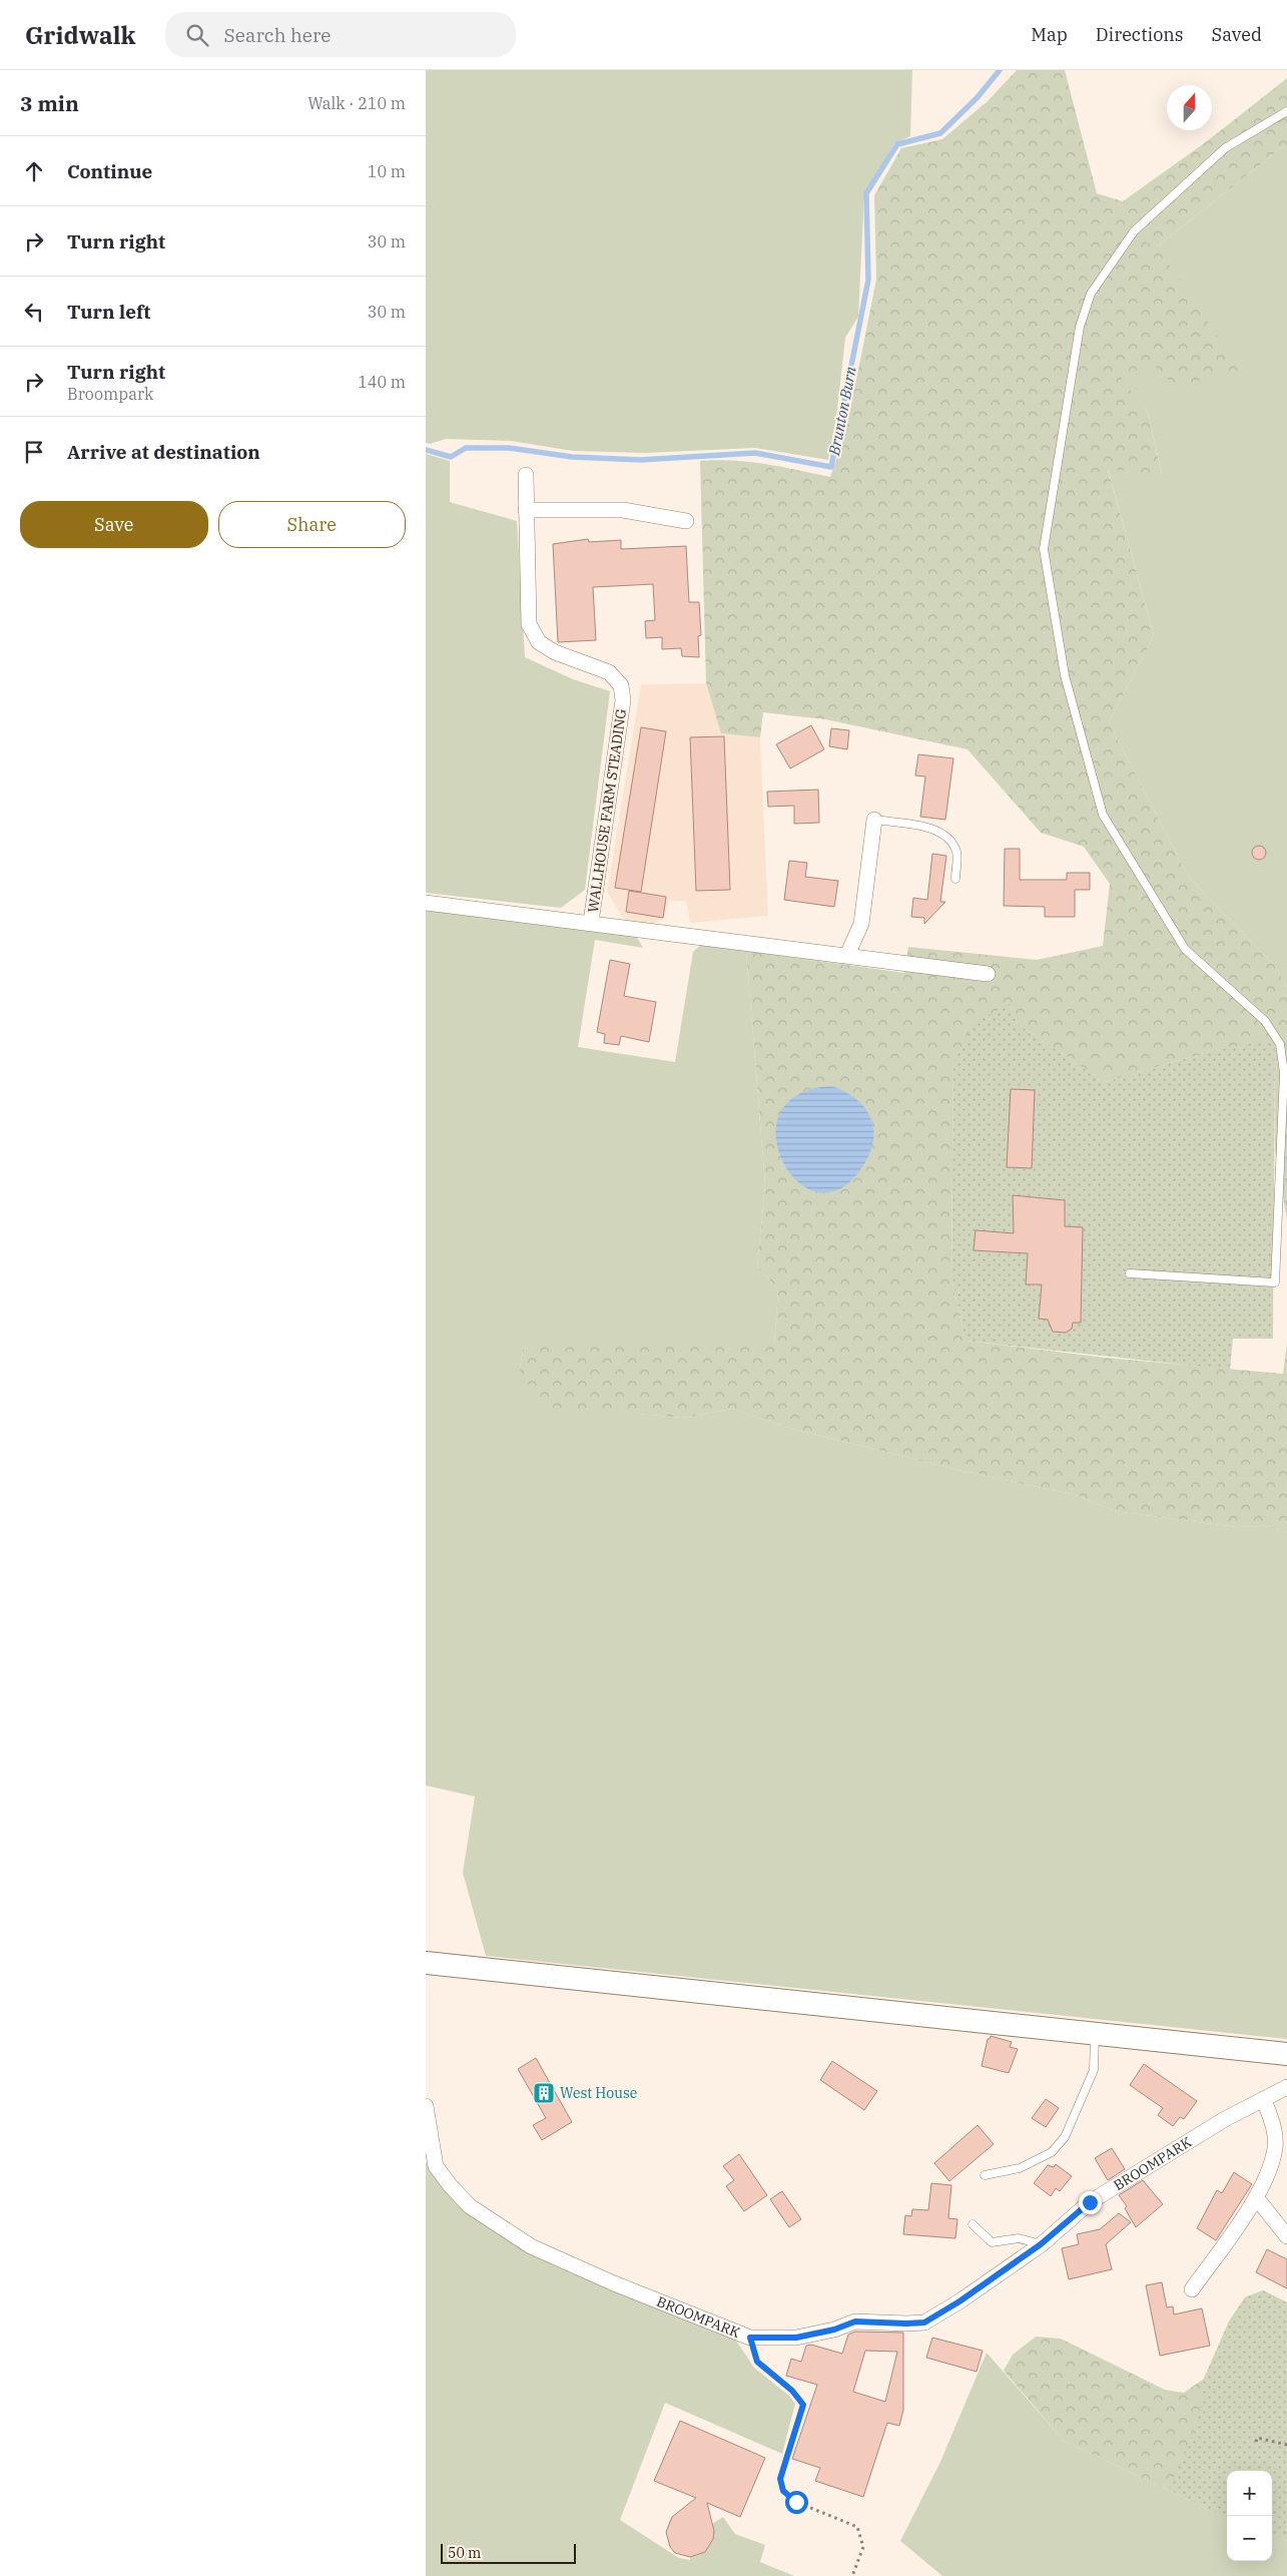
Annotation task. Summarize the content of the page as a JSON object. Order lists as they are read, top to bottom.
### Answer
{
  "streets": {
    "street": ["WALLHOUSE FARM STEADING", "BROOMPARK"]
  },
  "water": ["Brunton Burn"],
  "places": {
    "building": ["West House"]
  },
  "scale_bar": "50 m",
  "north": "top",
  "page": {
    "header": "Gridwalk",
    "search": "Search here",
    "nav": ["Map", "Directions", "Saved"],
    "heading": ["3 min", "Walk · 210 m"],
    "list": [
      ["Continue", "10 m"],
      ["Turn right", "30 m"],
      ["Turn left", "30 m"],
      ["Turn right", "Broompark", "140 m"],
      "Arrive at destination"
    ],
    "buttons": ["Save", "Share"],
    "map_buttons": ["+", "−"],
    "scale": "50 m"
  }
}
